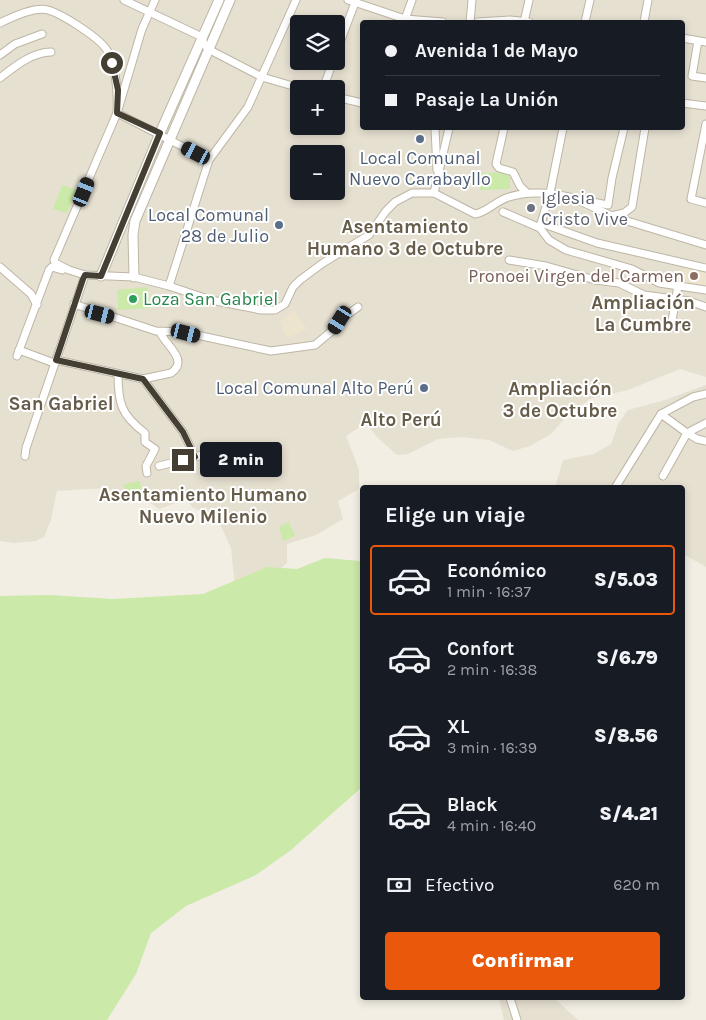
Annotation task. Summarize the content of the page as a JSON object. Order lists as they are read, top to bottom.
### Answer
{
  "districts": [
    "Asentamiento Humano 3 de Octubre",
    "Ampliación La Cumbre",
    "Ampliación 3 de Octubre",
    "San Gabriel",
    "Alto Perú",
    "Asentamiento Humano Nuevo Milenio"
  ],
  "places": [
    "Local Comunal Nuevo Carabayllo",
    "Iglesia Cristo Vive",
    "Local Comunal 28 de Julio",
    "Pronoei Virgen del Carmen",
    "Loza San Gabriel",
    "Local Comunal Alto Perú"
  ],
  "page": {
    "map_buttons": ["+", "−"],
    "banner": ["Avenida 1 de Mayo", "Pasaje La Unión"],
    "bubble": "2 min",
    "heading": "Elige un viaje",
    "list": [
      {
        "name": "Económico",
        "note": "1 min · 16:37",
        "value": "S/5.03"
      },
      {
        "name": "Confort",
        "note": "2 min · 16:38",
        "value": "S/6.79"
      },
      {
        "name": "XL",
        "note": "3 min · 16:39",
        "value": "S/8.56"
      },
      {
        "name": "Black",
        "note": "4 min · 16:40",
        "value": "S/4.21"
      }
    ],
    "pay": ["Efectivo", "620 m"],
    "buttons": "Confirmar"
  }
}
